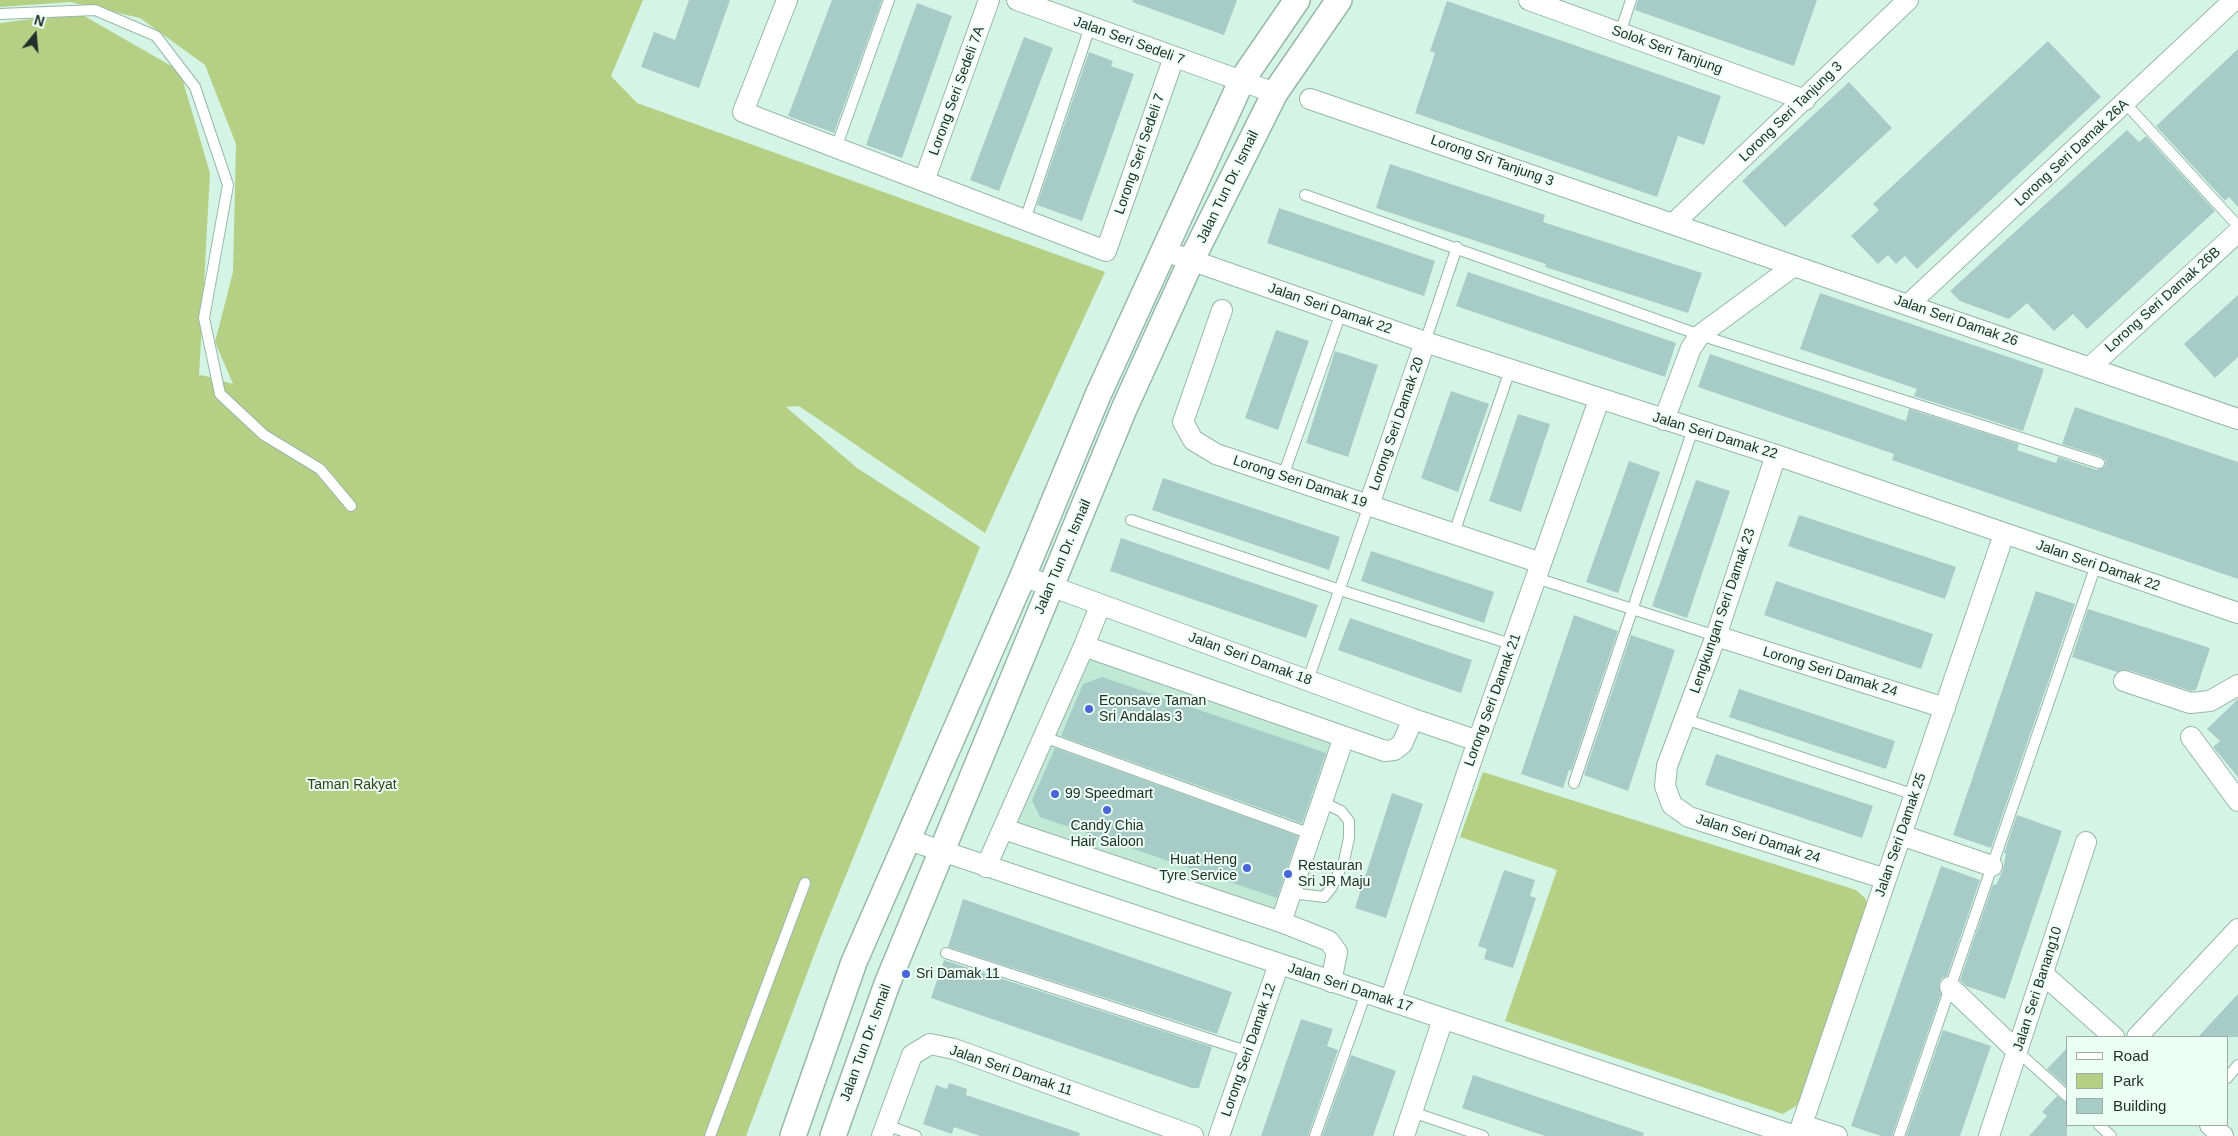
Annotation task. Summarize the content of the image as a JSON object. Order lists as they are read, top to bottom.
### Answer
{
  "streets": {
    "street": [
      "Jalan Seri Sedeli 7",
      "Solok Seri Tanjung",
      "Lorong Seri Sedeli 7A",
      "Lorong Seri Tanjung 3",
      "Lorong Seri Damak 26A",
      "Lorong Seri Sedeli 7",
      "Lorong Sri Tanjung 3",
      "Jalan Tun Dr. Ismail",
      "Lorong Seri Damak 26B",
      "Jalan Seri Damak 22",
      "Jalan Seri Damak 26",
      "Lorong Seri Damak 20",
      "Lorong Seri Damak 19",
      "Lengkungan Seri Damak 23",
      "Jalan Seri Damak 18",
      "Lorong Seri Damak 24",
      "Lorong Seri Damak 21",
      "Jalan Seri Damak 25",
      "Jalan Seri Damak 24",
      "Jalan Seri Damak 17",
      "Jalan Seri Banang10",
      "Lorong Seri Damak 12",
      "Jalan Seri Damak 11"
    ]
  },
  "crossings": [
    ["Jalan Seri Sedeli 7", "Lorong Seri Sedeli 7"],
    ["Jalan Seri Sedeli 7", "Jalan Tun Dr. Ismail"],
    ["Solok Seri Tanjung", "Lorong Seri Tanjung 3"],
    ["Lorong Seri Tanjung 3", "Lorong Sri Tanjung 3"],
    ["Lorong Seri Tanjung 3", "Jalan Seri Damak 26"],
    ["Lorong Seri Damak 26A", "Jalan Seri Damak 26"],
    ["Lorong Sri Tanjung 3", "Jalan Seri Damak 26"],
    ["Jalan Tun Dr. Ismail", "Jalan Seri Damak 22"],
    ["Jalan Tun Dr. Ismail", "Jalan Seri Damak 18"],
    ["Jalan Tun Dr. Ismail", "Jalan Seri Damak 17"],
    ["Lorong Seri Damak 26B", "Jalan Seri Damak 26"],
    ["Jalan Seri Damak 22", "Lorong Seri Damak 20"],
    ["Jalan Seri Damak 22", "Lengkungan Seri Damak 23"],
    ["Jalan Seri Damak 22", "Lorong Seri Damak 21"],
    ["Jalan Seri Damak 22", "Jalan Seri Damak 25"],
    ["Lorong Seri Damak 20", "Lorong Seri Damak 19"],
    ["Lorong Seri Damak 19", "Lorong Seri Damak 21"],
    ["Lengkungan Seri Damak 23", "Lorong Seri Damak 24"],
    ["Lengkungan Seri Damak 23", "Jalan Seri Damak 24"],
    ["Jalan Seri Damak 18", "Lorong Seri Damak 21"],
    ["Lorong Seri Damak 24", "Jalan Seri Damak 25"],
    ["Lorong Seri Damak 21", "Jalan Seri Damak 17"],
    ["Jalan Seri Damak 25", "Jalan Seri Damak 24"],
    ["Jalan Seri Damak 25", "Jalan Seri Damak 17"],
    ["Jalan Seri Damak 17", "Lorong Seri Damak 12"]
  ],
  "parks": ["Taman Rakyat"],
  "places": [
    "Econsave Taman Sri Andalas 3",
    "99 Speedmart",
    "Candy Chia Hair Saloon",
    "Huat Heng Tyre Service",
    "Restauran Sri JR Maju",
    "Sri Damak 11"
  ],
  "legend": ["Road", "Park", "Building"],
  "north": "top"
}
